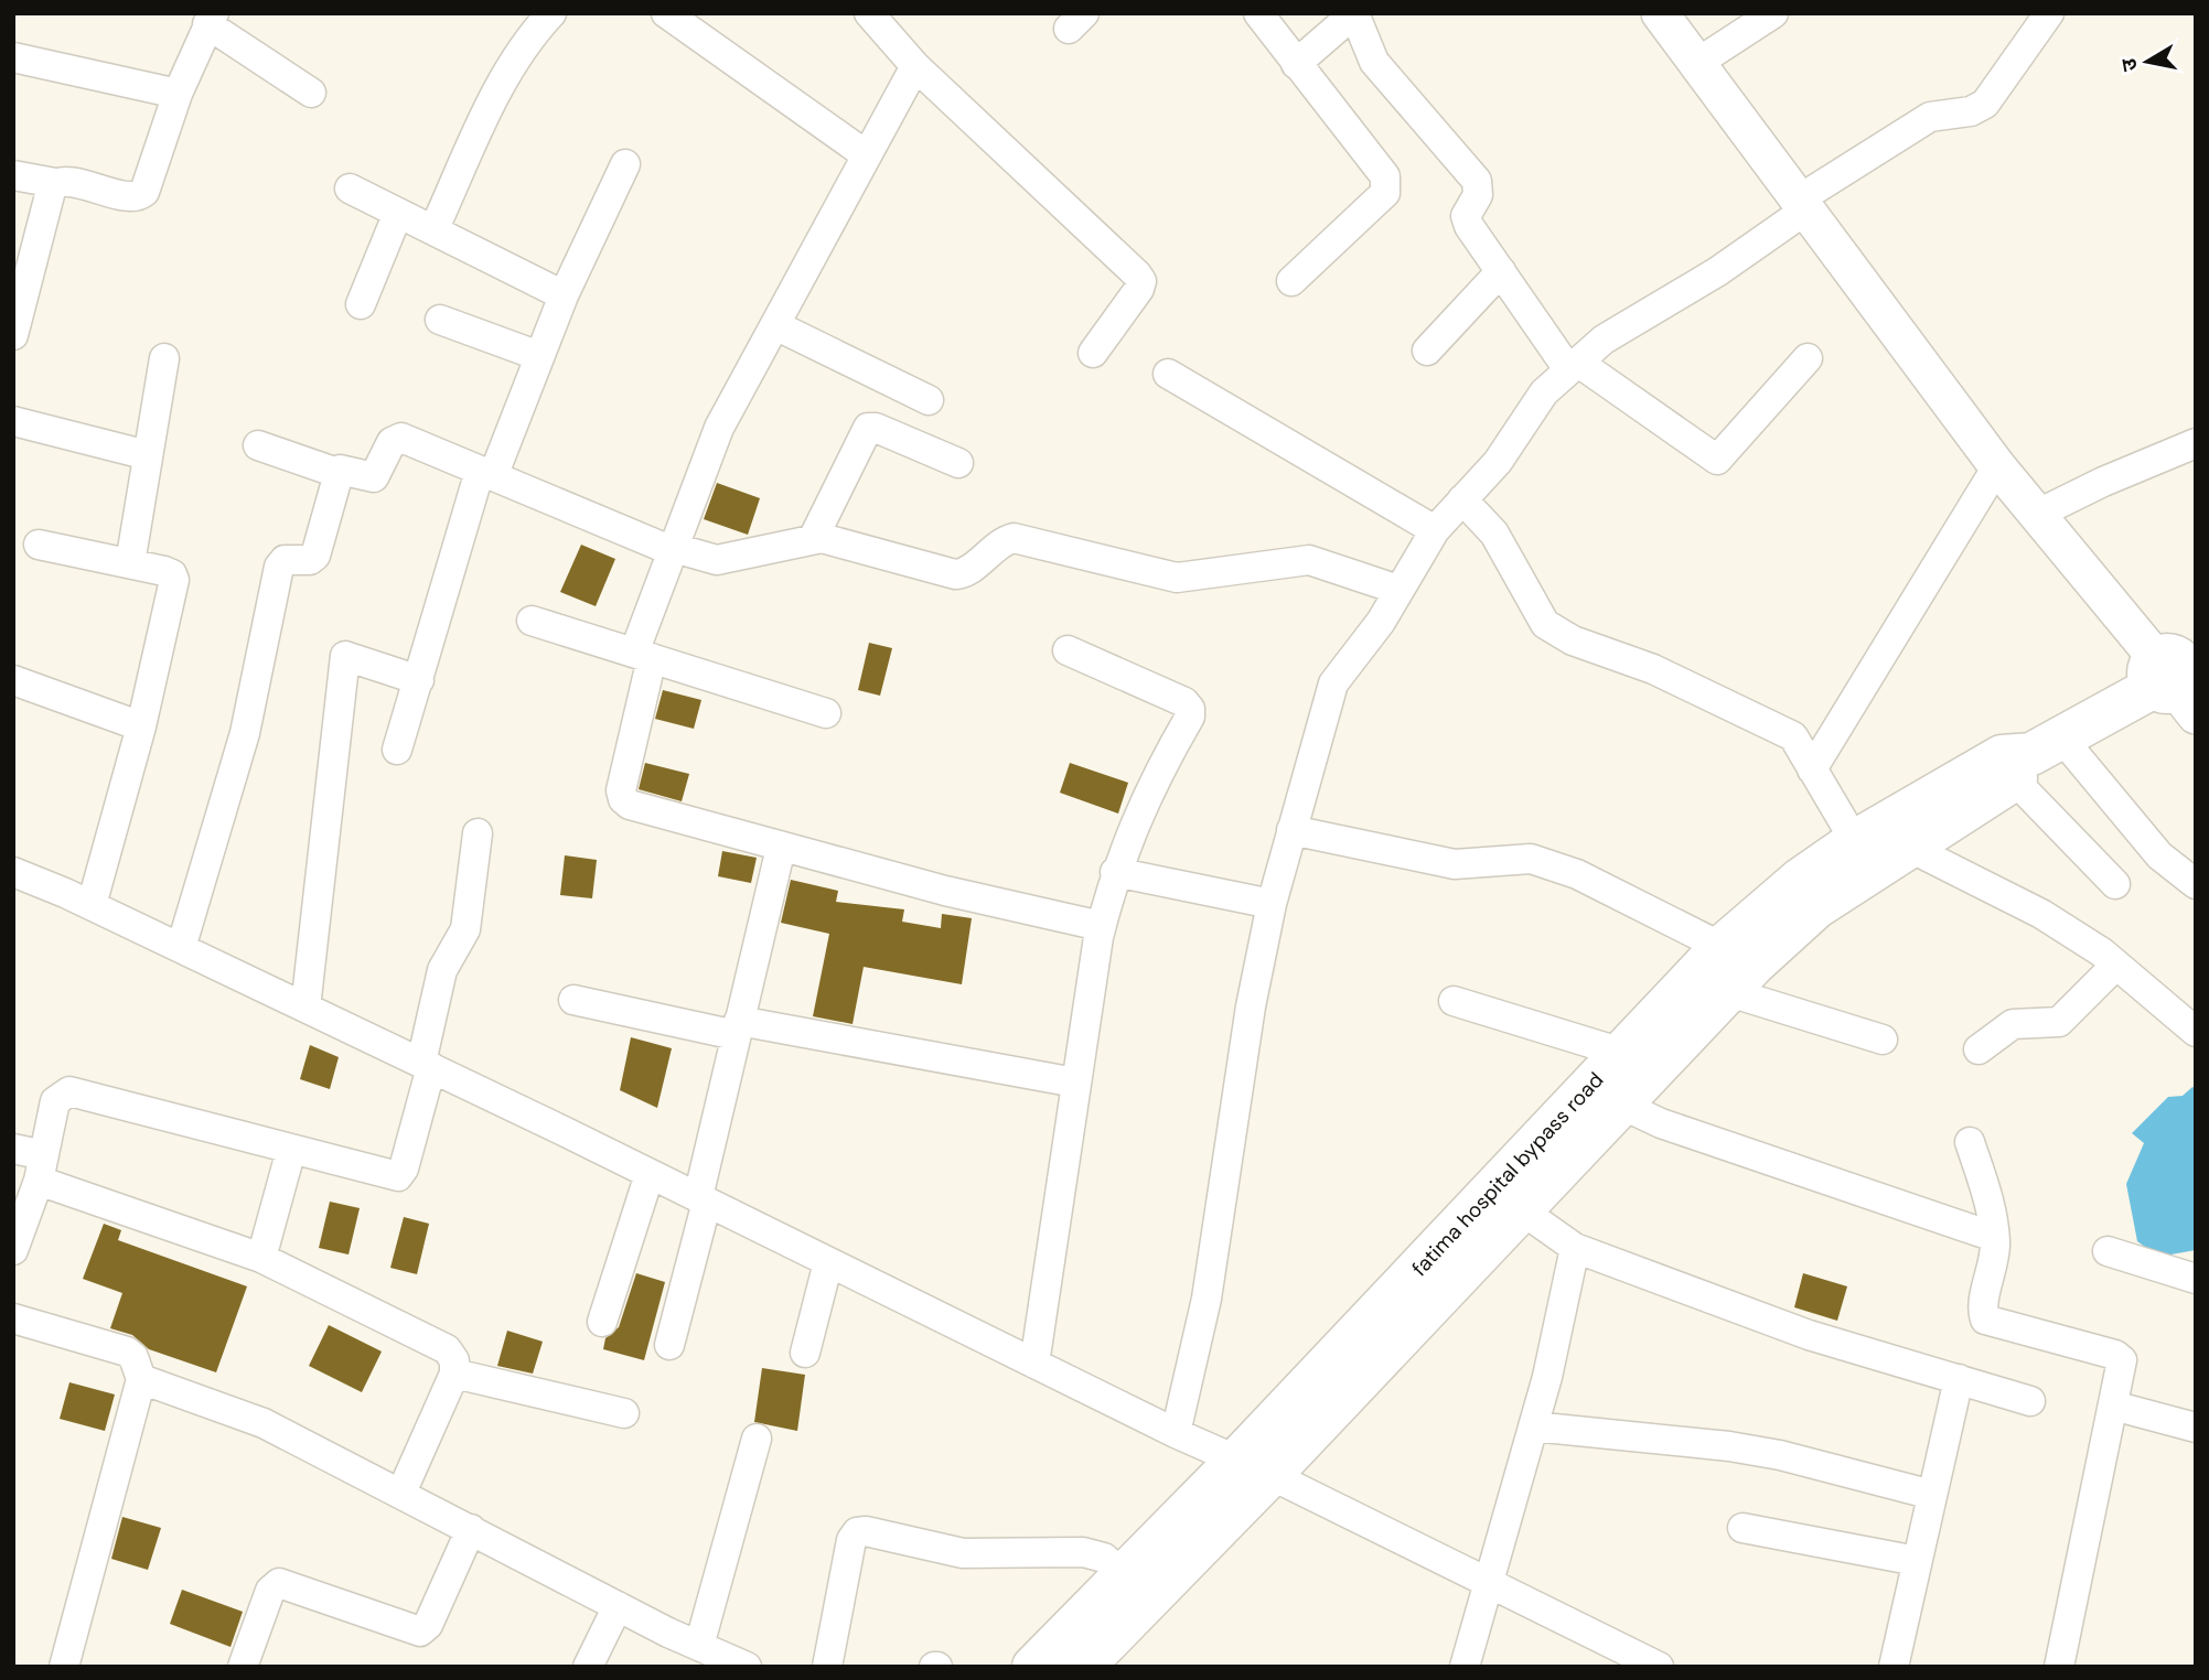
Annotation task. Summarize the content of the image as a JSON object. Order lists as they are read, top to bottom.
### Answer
{
  "streets": {
    "highway": ["fatima hospital bypass road"]
  },
  "north": "left"
}
